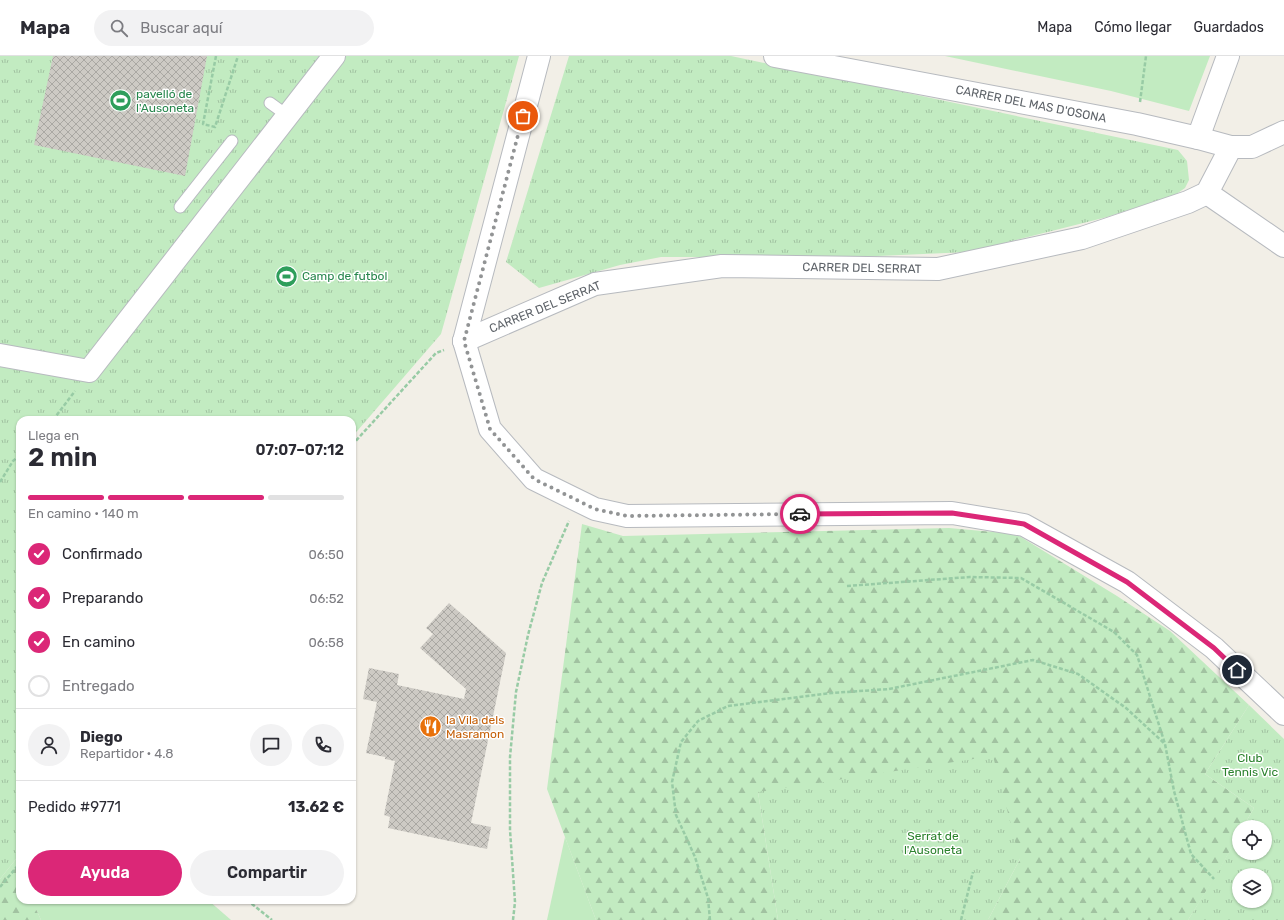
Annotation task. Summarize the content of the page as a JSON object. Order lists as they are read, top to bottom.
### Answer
{
  "streets": {
    "street": ["CARRER DEL MAS D'OSONA", "CARRER DEL SERRAT"]
  },
  "parks": ["Club Tennis Vic", "Serrat de l'Ausoneta"],
  "places": {
    "sports": ["pavelló de l'Ausoneta", "Camp de futbol"],
    "restaurant": ["la Vila dels Masramon"]
  },
  "page": {
    "header": "Mapa",
    "search": "Buscar aquí",
    "nav": ["Mapa", "Cómo llegar", "Guardados"],
    "heading": ["2 min", "Llega en", "07:07–07:12"],
    "panel": [
      "Diego",
      "Repartidor · 4.8",
      "Pedido #9771",
      "13.62 €"
    ],
    "bar": "En camino · 140 m",
    "list": [
      ["Confirmado", "06:50"],
      ["Preparando", "06:52"],
      ["En camino", "06:58"],
      "Entregado"
    ],
    "buttons": ["Ayuda", "Compartir"]
  }
}
